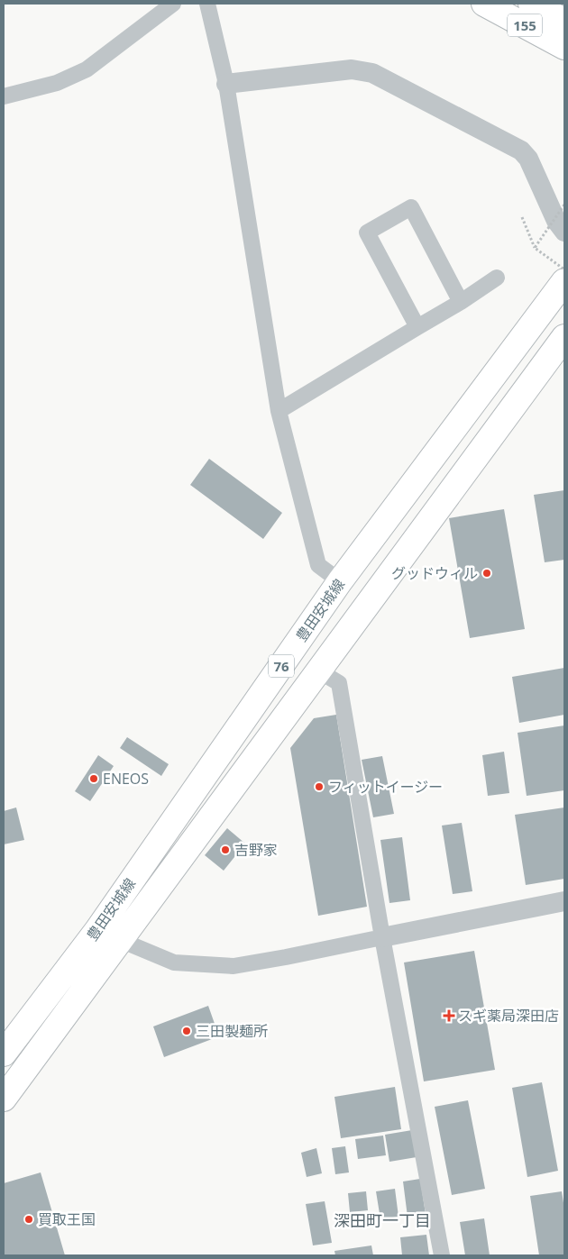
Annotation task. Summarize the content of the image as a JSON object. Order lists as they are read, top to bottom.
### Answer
{
  "streets": {
    "main road": ["155", "豊田安城線", "76"]
  },
  "districts": ["深田町一丁目"],
  "places": {
    "other": [
      "グッドウィル",
      "ENEOS",
      "フィットイージー",
      "吉野家",
      "三田製麺所",
      "買取王国"
    ],
    "health": ["スギ薬局深田店"]
  }
}
